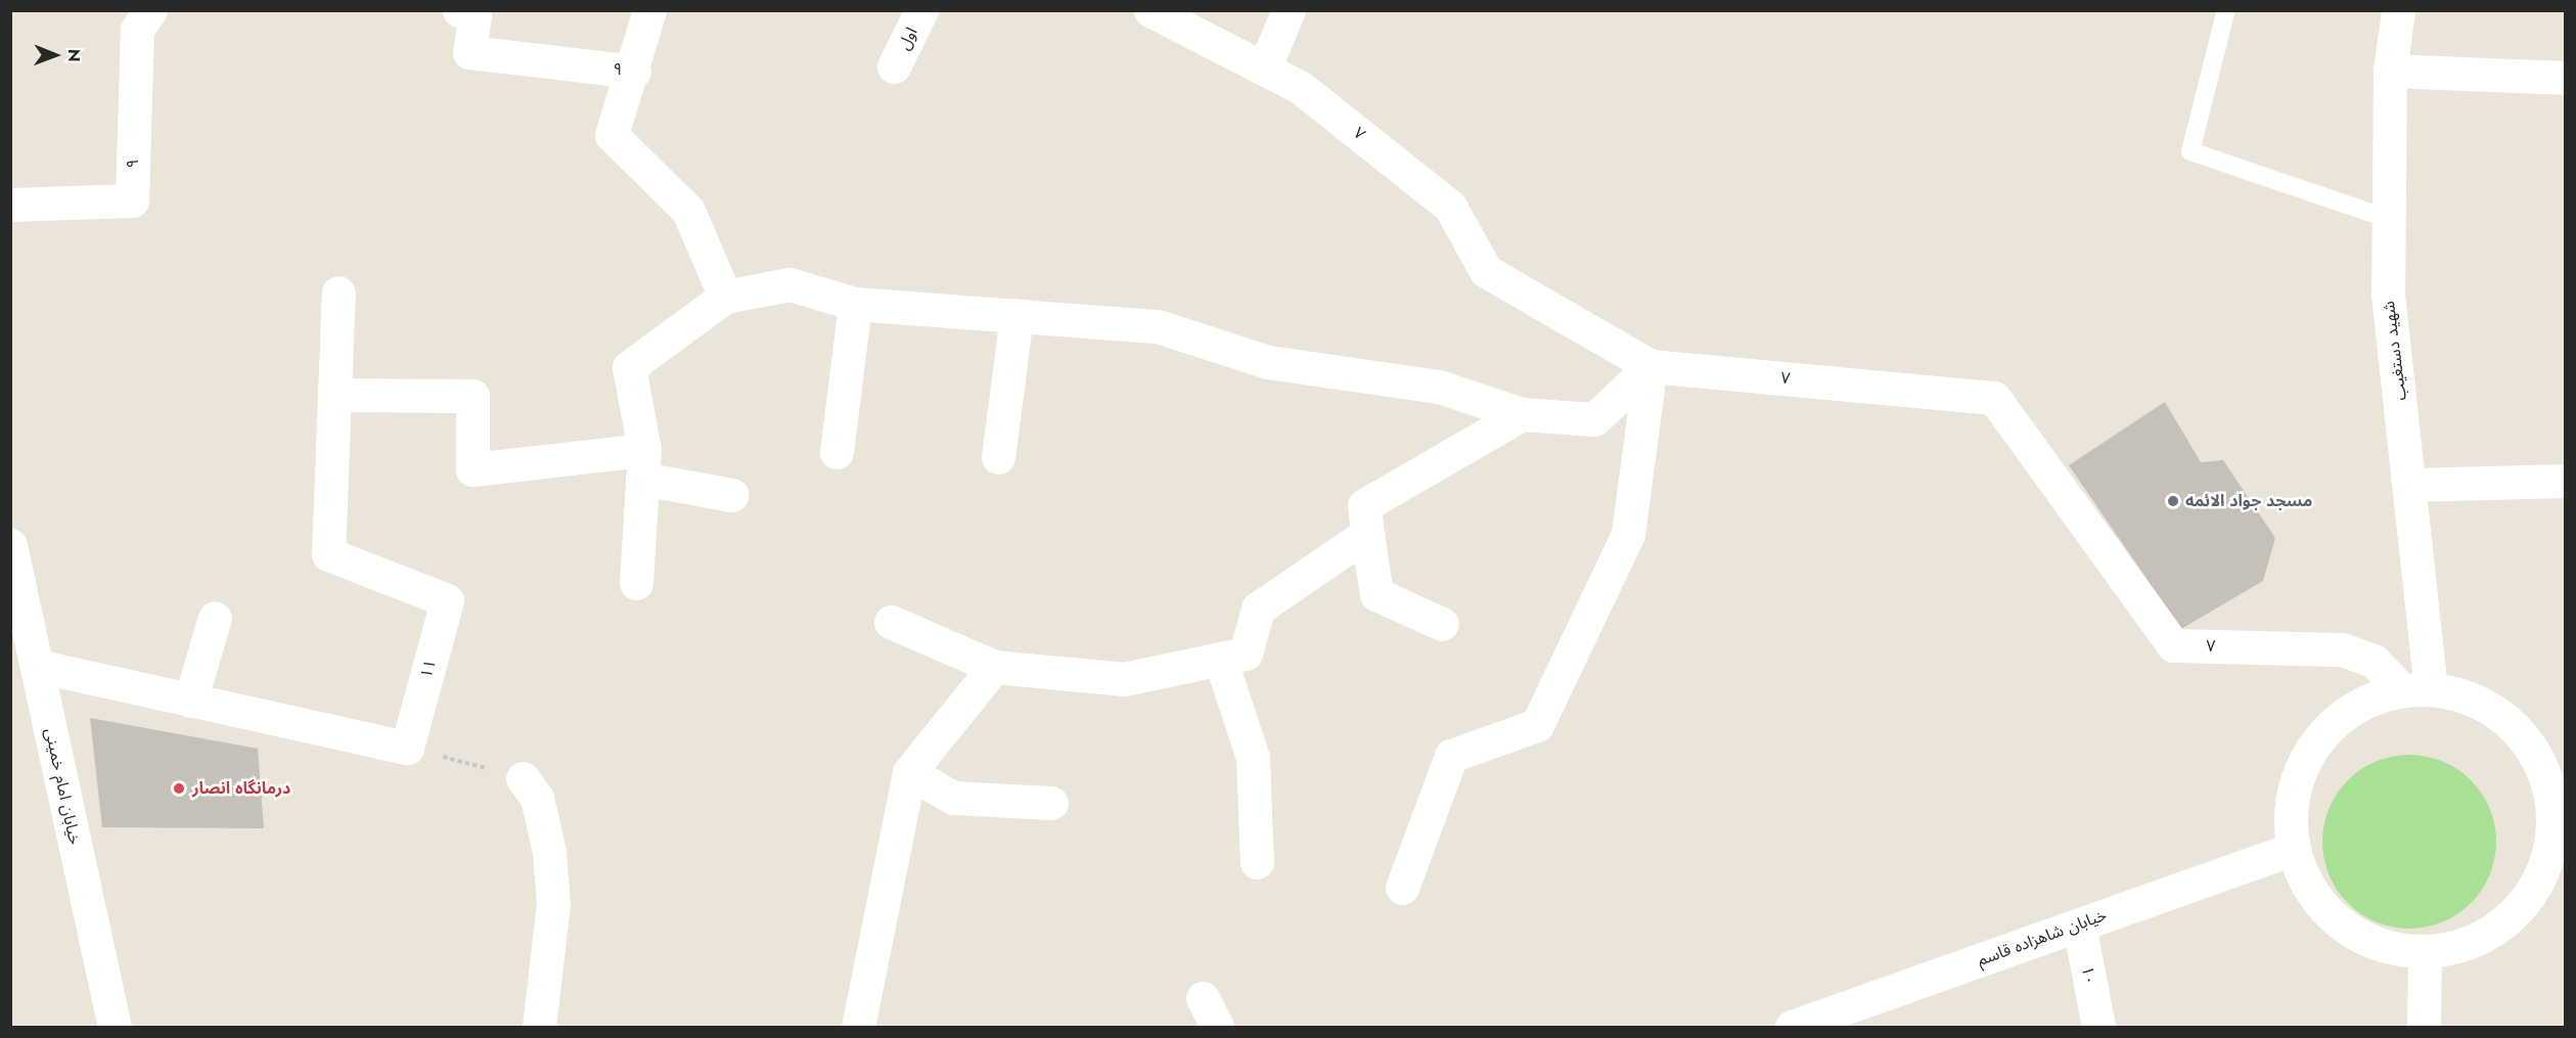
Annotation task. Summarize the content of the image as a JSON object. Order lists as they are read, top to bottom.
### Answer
{
  "streets": {
    "street": [
      "اول",
      "۹",
      "۷",
      "شهید دستغیب",
      "۱۱",
      "خیابان امام خمینی",
      "خیابان شاهزاده قاسم",
      "۱۰"
    ]
  },
  "crossings": [
    ["۷", "شهید دستغیب"],
    ["خیابان شاهزاده قاسم", "۱۰"]
  ],
  "places": ["مسجد جواد الائمه", "درمانگاه انصار"],
  "north": "right"
}
